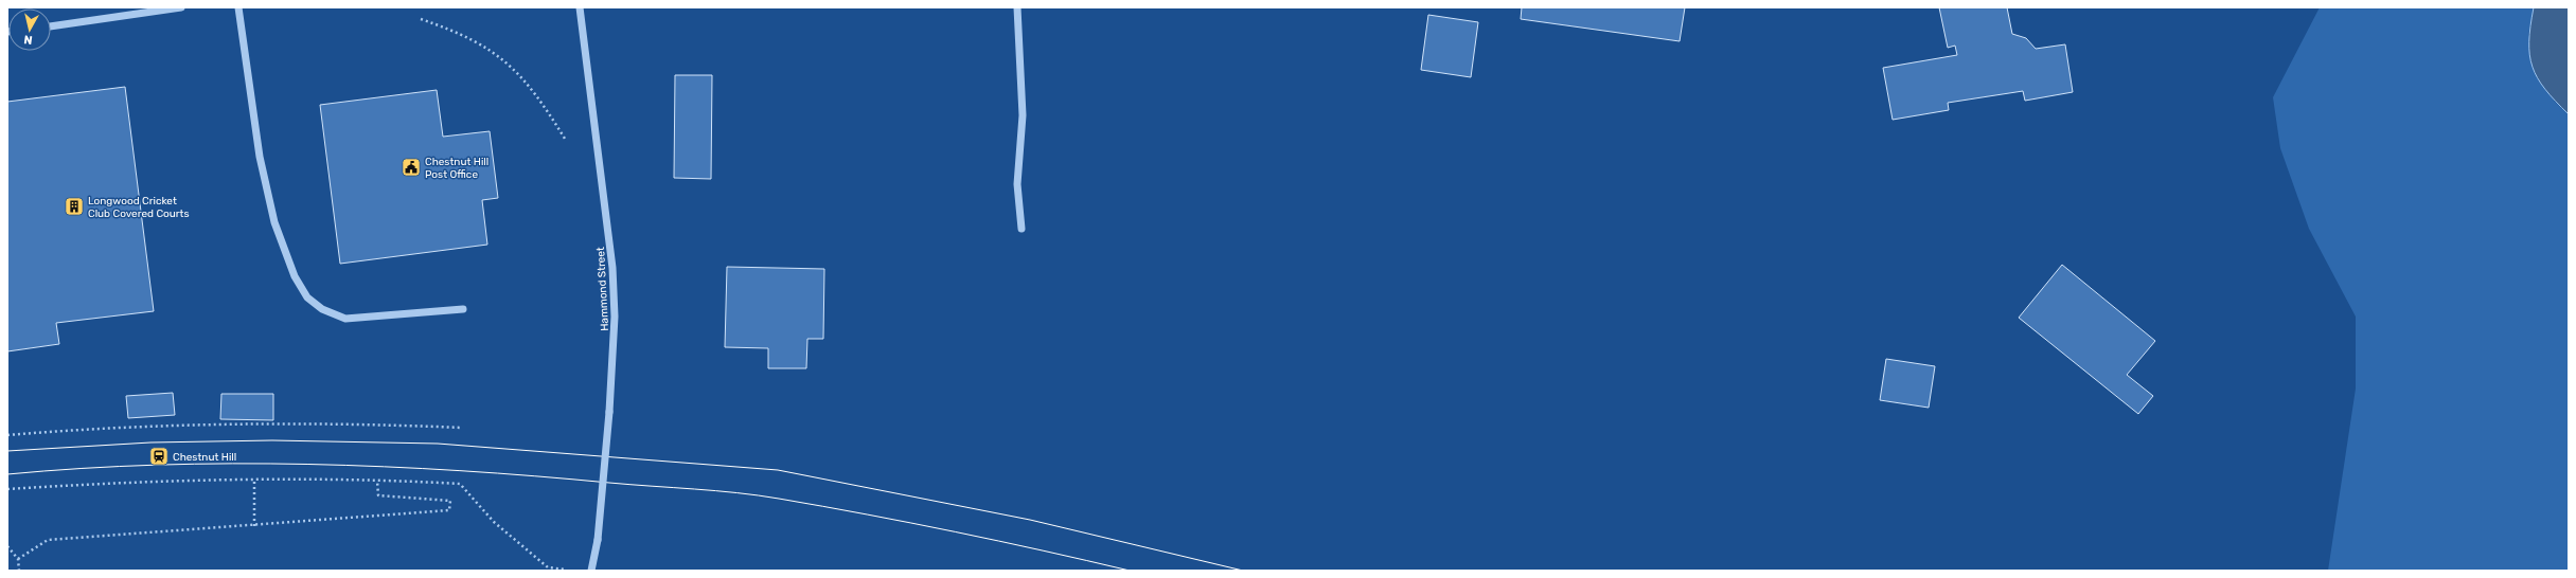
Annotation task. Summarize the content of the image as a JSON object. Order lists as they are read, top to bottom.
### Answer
{
  "streets": {
    "street": ["Hammond Street"]
  },
  "places": {
    "public building": ["Chestnut Hill Post Office"],
    "building": ["Longwood Cricket Club Covered Courts"],
    "station": ["Chestnut Hill"]
  },
  "north": "bottom"
}
